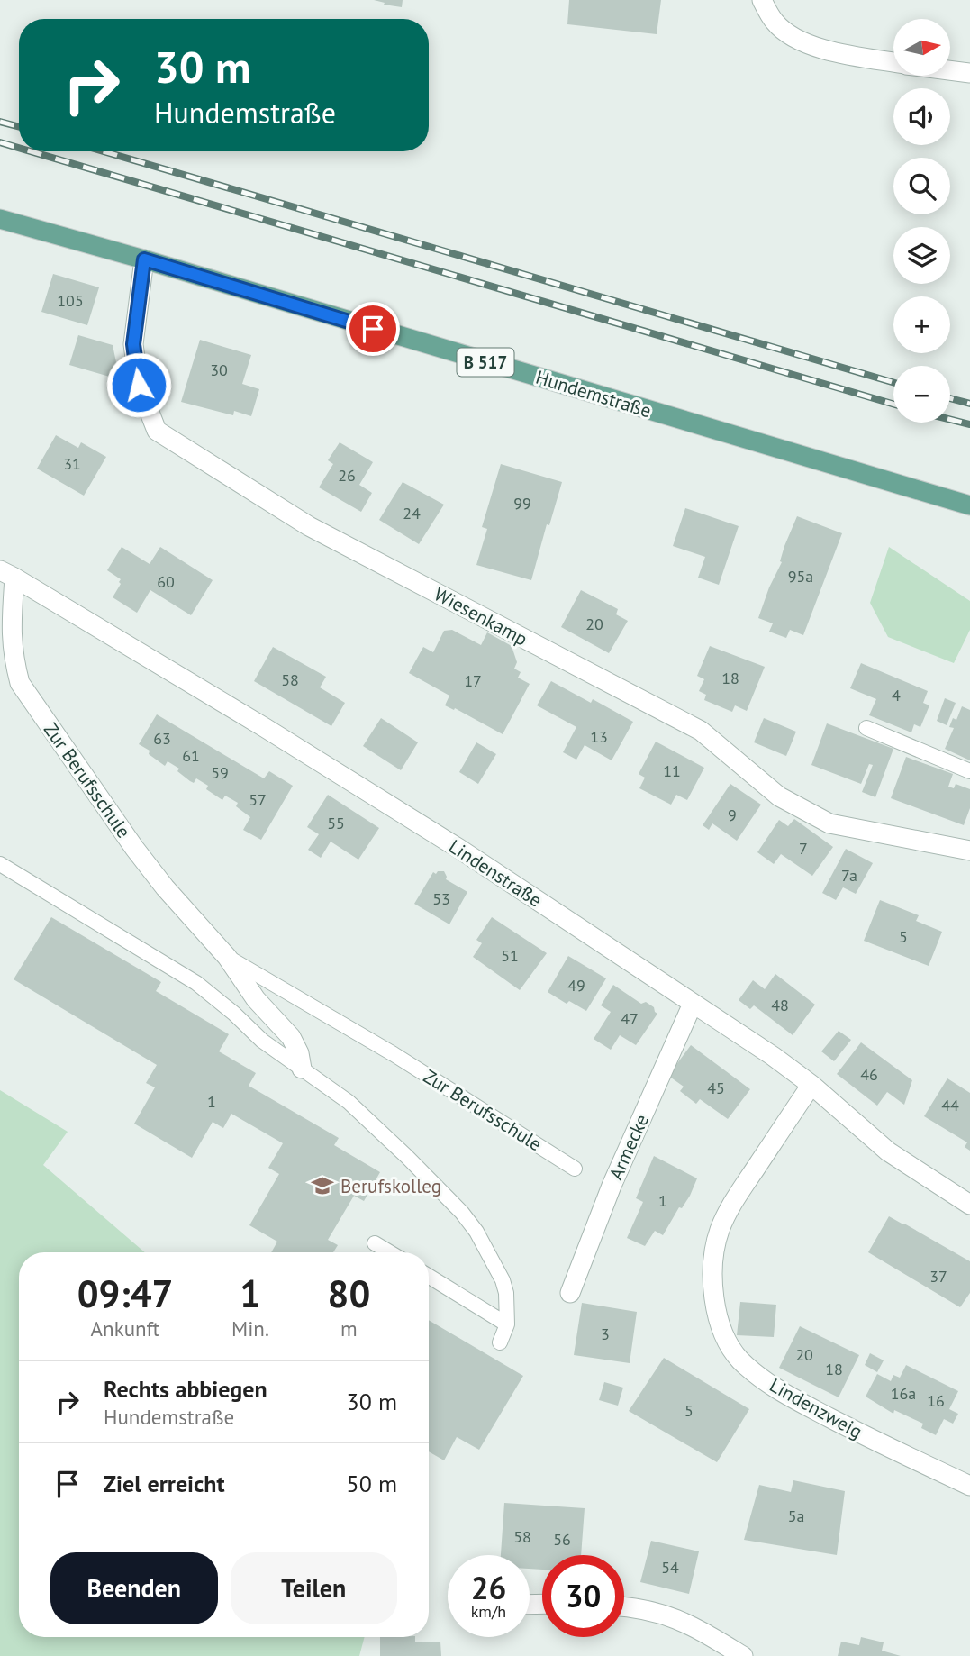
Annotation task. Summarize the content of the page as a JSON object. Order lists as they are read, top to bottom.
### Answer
{
  "streets": {
    "main road": ["B 517", "Hundemstraße"],
    "street": [
      "Wiesenkamp",
      "Zur Berufsschule",
      "Lindenstraße",
      "Armecke",
      "Lindenzweig"
    ]
  },
  "crossings": [
    ["Hundemstraße", "Wiesenkamp"],
    ["Zur Berufsschule", "Lindenstraße"],
    ["Lindenstraße", "Armecke"],
    ["Lindenstraße", "Lindenzweig"]
  ],
  "places": {
    "school or university": ["Berufskolleg"]
  },
  "house_numbers": [
    "105",
    "30",
    "31",
    "26",
    "99",
    "24",
    "95a",
    "60",
    "20",
    "18",
    "58",
    "17",
    "4",
    "13",
    "63",
    "61",
    "11",
    "59",
    "57",
    "9",
    "55",
    "7",
    "7a",
    "53",
    "5",
    "51",
    "49",
    "48",
    "47",
    "46",
    "45",
    "1",
    "44",
    "1",
    "37",
    "3",
    "20",
    "18",
    "16a",
    "16",
    "5",
    "5a",
    "58",
    "56",
    "54"
  ],
  "north": "right",
  "page": {
    "map_buttons": ["+", "−"],
    "turn": ["30 m", "Hundemstraße"],
    "eta": [
      "09:47",
      "Ankunft",
      "1",
      "Min.",
      "80",
      "m"
    ],
    "list": [
      {
        "name": "Rechts abbiegen",
        "note": "Hundemstraße",
        "value": "30 m"
      },
      {
        "name": "Ziel erreicht",
        "value": "50 m"
      }
    ],
    "buttons": ["Beenden", "Teilen"],
    "speed": "26 km/h",
    "limit": "30"
  }
}
